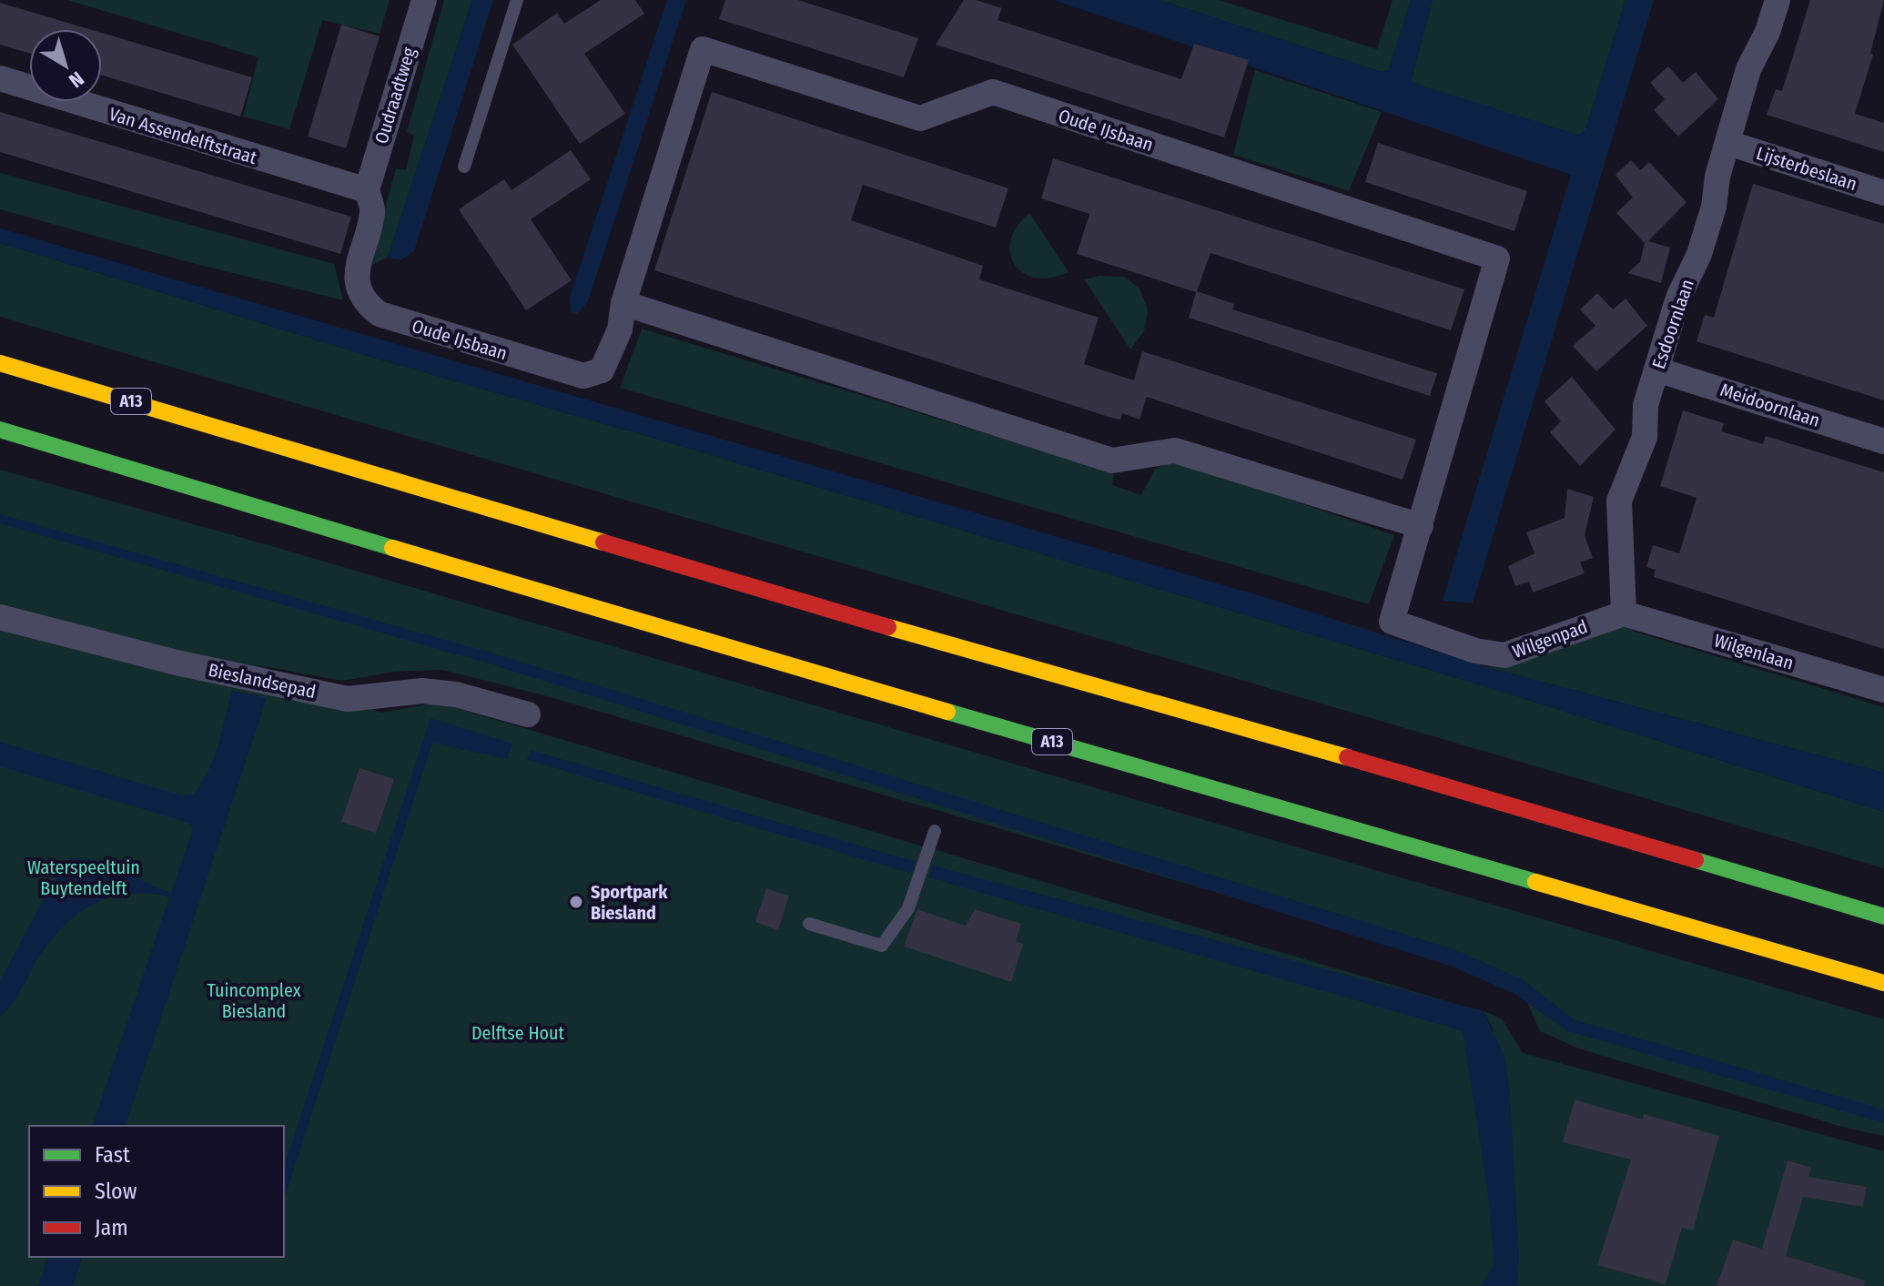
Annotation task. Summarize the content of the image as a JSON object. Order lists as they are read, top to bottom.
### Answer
{
  "streets": {
    "highway": ["A13"],
    "street": [
      "Oudraadtweg",
      "Oude IJsbaan",
      "Van Assendelftstraat",
      "Lijsterbeslaan",
      "Esdoornlaan",
      "Meidoornlaan",
      "Wilgenpad",
      "Wilgenlaan",
      "Bieslandsepad"
    ]
  },
  "crossings": [
    ["Oudraadtweg", "Oude IJsbaan"],
    ["Oudraadtweg", "Van Assendelftstraat"],
    ["Oude IJsbaan", "Van Assendelftstraat"],
    ["Oude IJsbaan", "Wilgenpad"],
    ["Lijsterbeslaan", "Esdoornlaan"],
    ["Esdoornlaan", "Meidoornlaan"],
    ["Esdoornlaan", "Wilgenpad"],
    ["Esdoornlaan", "Wilgenlaan"],
    ["Wilgenpad", "Wilgenlaan"]
  ],
  "parks": ["Waterspeeltuin Buytendelft", "Tuincomplex Biesland", "Delftse Hout"],
  "places": ["Sportpark Biesland"],
  "legend": ["Fast", "Slow", "Jam"],
  "north": "bottom right"
}
